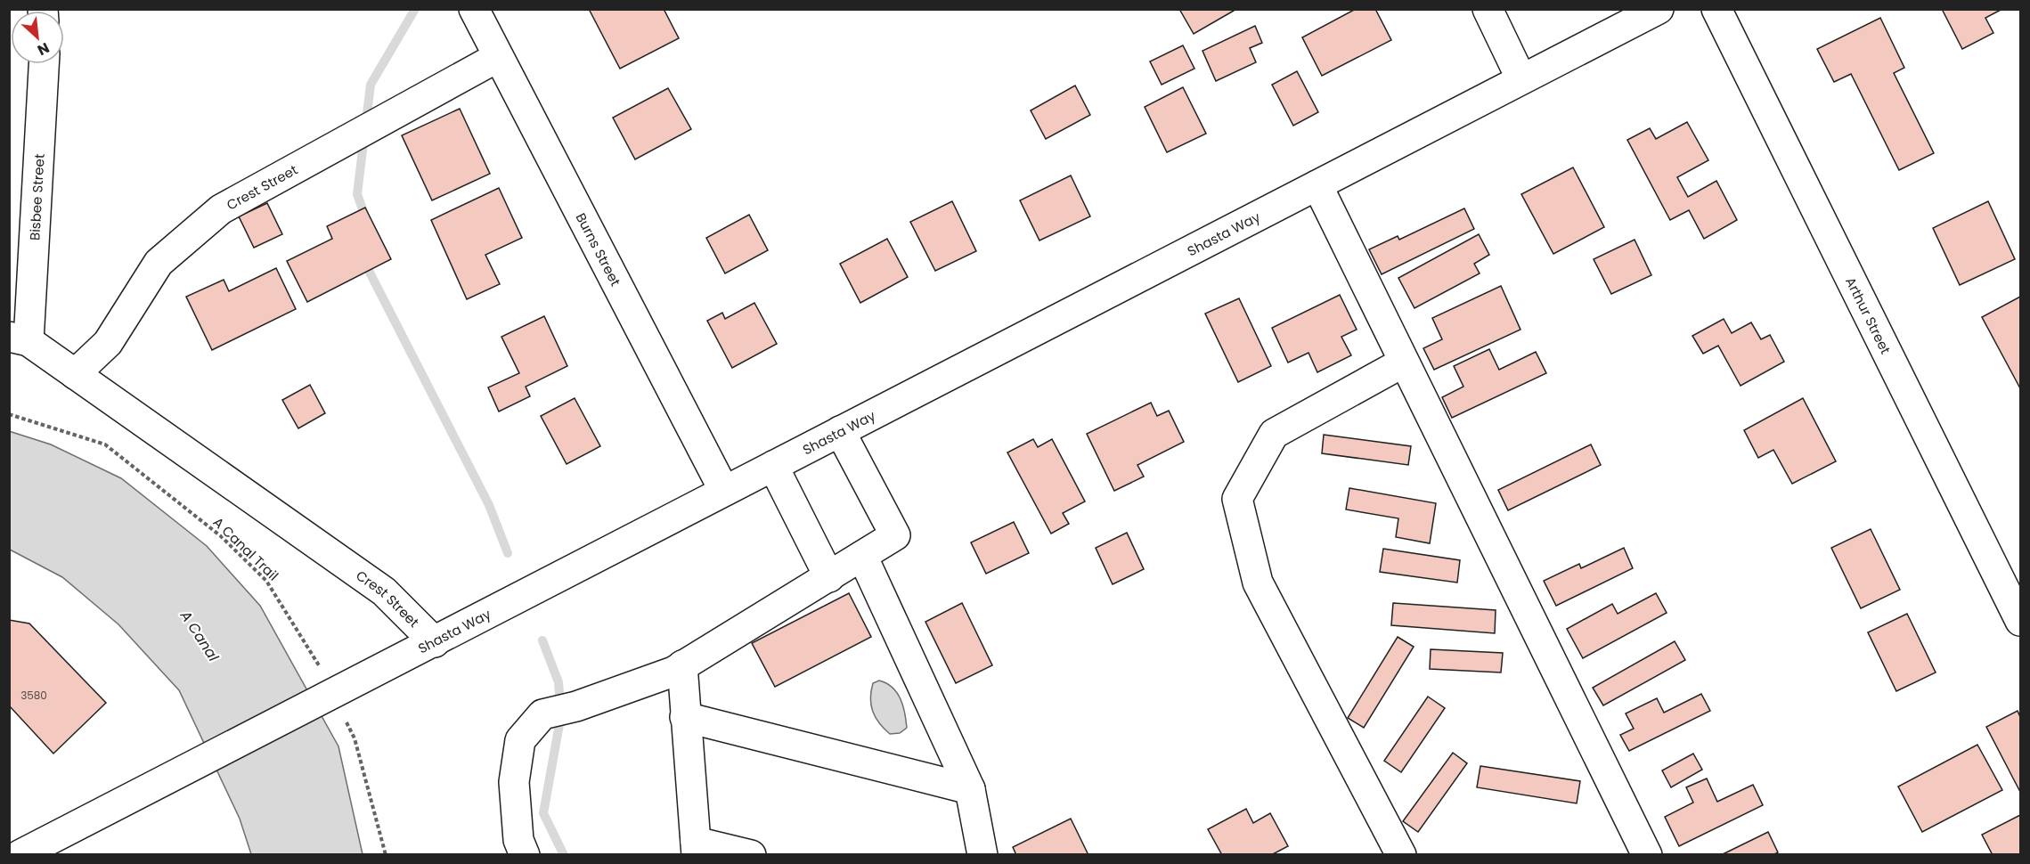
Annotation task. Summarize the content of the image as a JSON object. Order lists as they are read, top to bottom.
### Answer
{
  "streets": {
    "street": [
      "Crest Street",
      "Bisbee Street",
      "Shasta Way",
      "Burns Street",
      "Arthur Street"
    ],
    "path": ["A Canal Trail"]
  },
  "crossings": [
    ["Crest Street", "Bisbee Street"],
    ["Crest Street", "Shasta Way"],
    ["Crest Street", "Burns Street"],
    ["Shasta Way", "Burns Street"],
    ["Shasta Way", "A Canal Trail"]
  ],
  "water": ["A Canal"],
  "house_numbers": ["3580"],
  "north": "bottom right"
}
